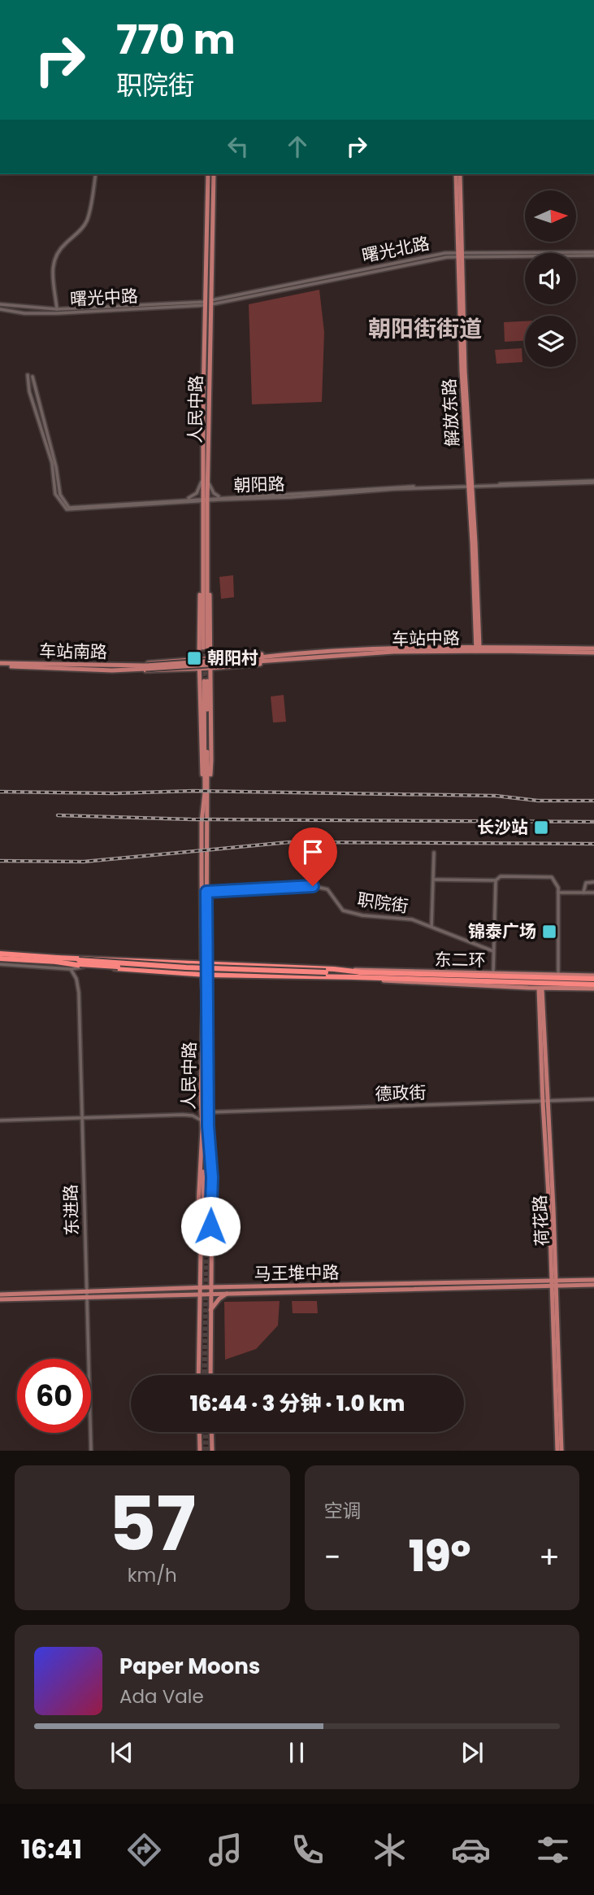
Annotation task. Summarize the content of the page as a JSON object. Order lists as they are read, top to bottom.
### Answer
{
  "streets": {
    "highway": ["东二环"],
    "main road": [
      "人民中路",
      "解放东路",
      "车站中路",
      "车站南路",
      "荷花路",
      "马王堆中路"
    ],
    "street": [
      "曙光北路",
      "曙光中路",
      "朝阳路",
      "职院街",
      "德政街",
      "东进路"
    ]
  },
  "crossings": [
    ["曙光北路", "曙光中路"],
    ["曙光北路", "人民中路"],
    ["曙光北路", "解放东路"],
    ["曙光中路", "人民中路"],
    ["人民中路", "朝阳路"],
    ["人民中路", "职院街"],
    ["人民中路", "德政街"],
    ["人民中路", "马王堆中路"],
    ["解放东路", "朝阳路"],
    ["解放东路", "车站中路"],
    ["车站中路", "车站南路"],
    ["德政街", "荷花路"],
    ["东进路", "马王堆中路"],
    ["荷花路", "马王堆中路"]
  ],
  "districts": ["朝阳街街道"],
  "places": {
    "transit": ["朝阳村", "长沙站", "锦泰广场"]
  },
  "north": "right",
  "page": {
    "turn": ["770 m", "职院街"],
    "limit": "60",
    "trip": "16:44 · 3 分钟 · 1.0 km",
    "tile": [
      ["57", "km/h"],
      "空调"
    ],
    "heat": ["−", "19°", "+"],
    "song": ["Paper Moons", "Ada Vale"],
    "tabs": "16:41"
  }
}
